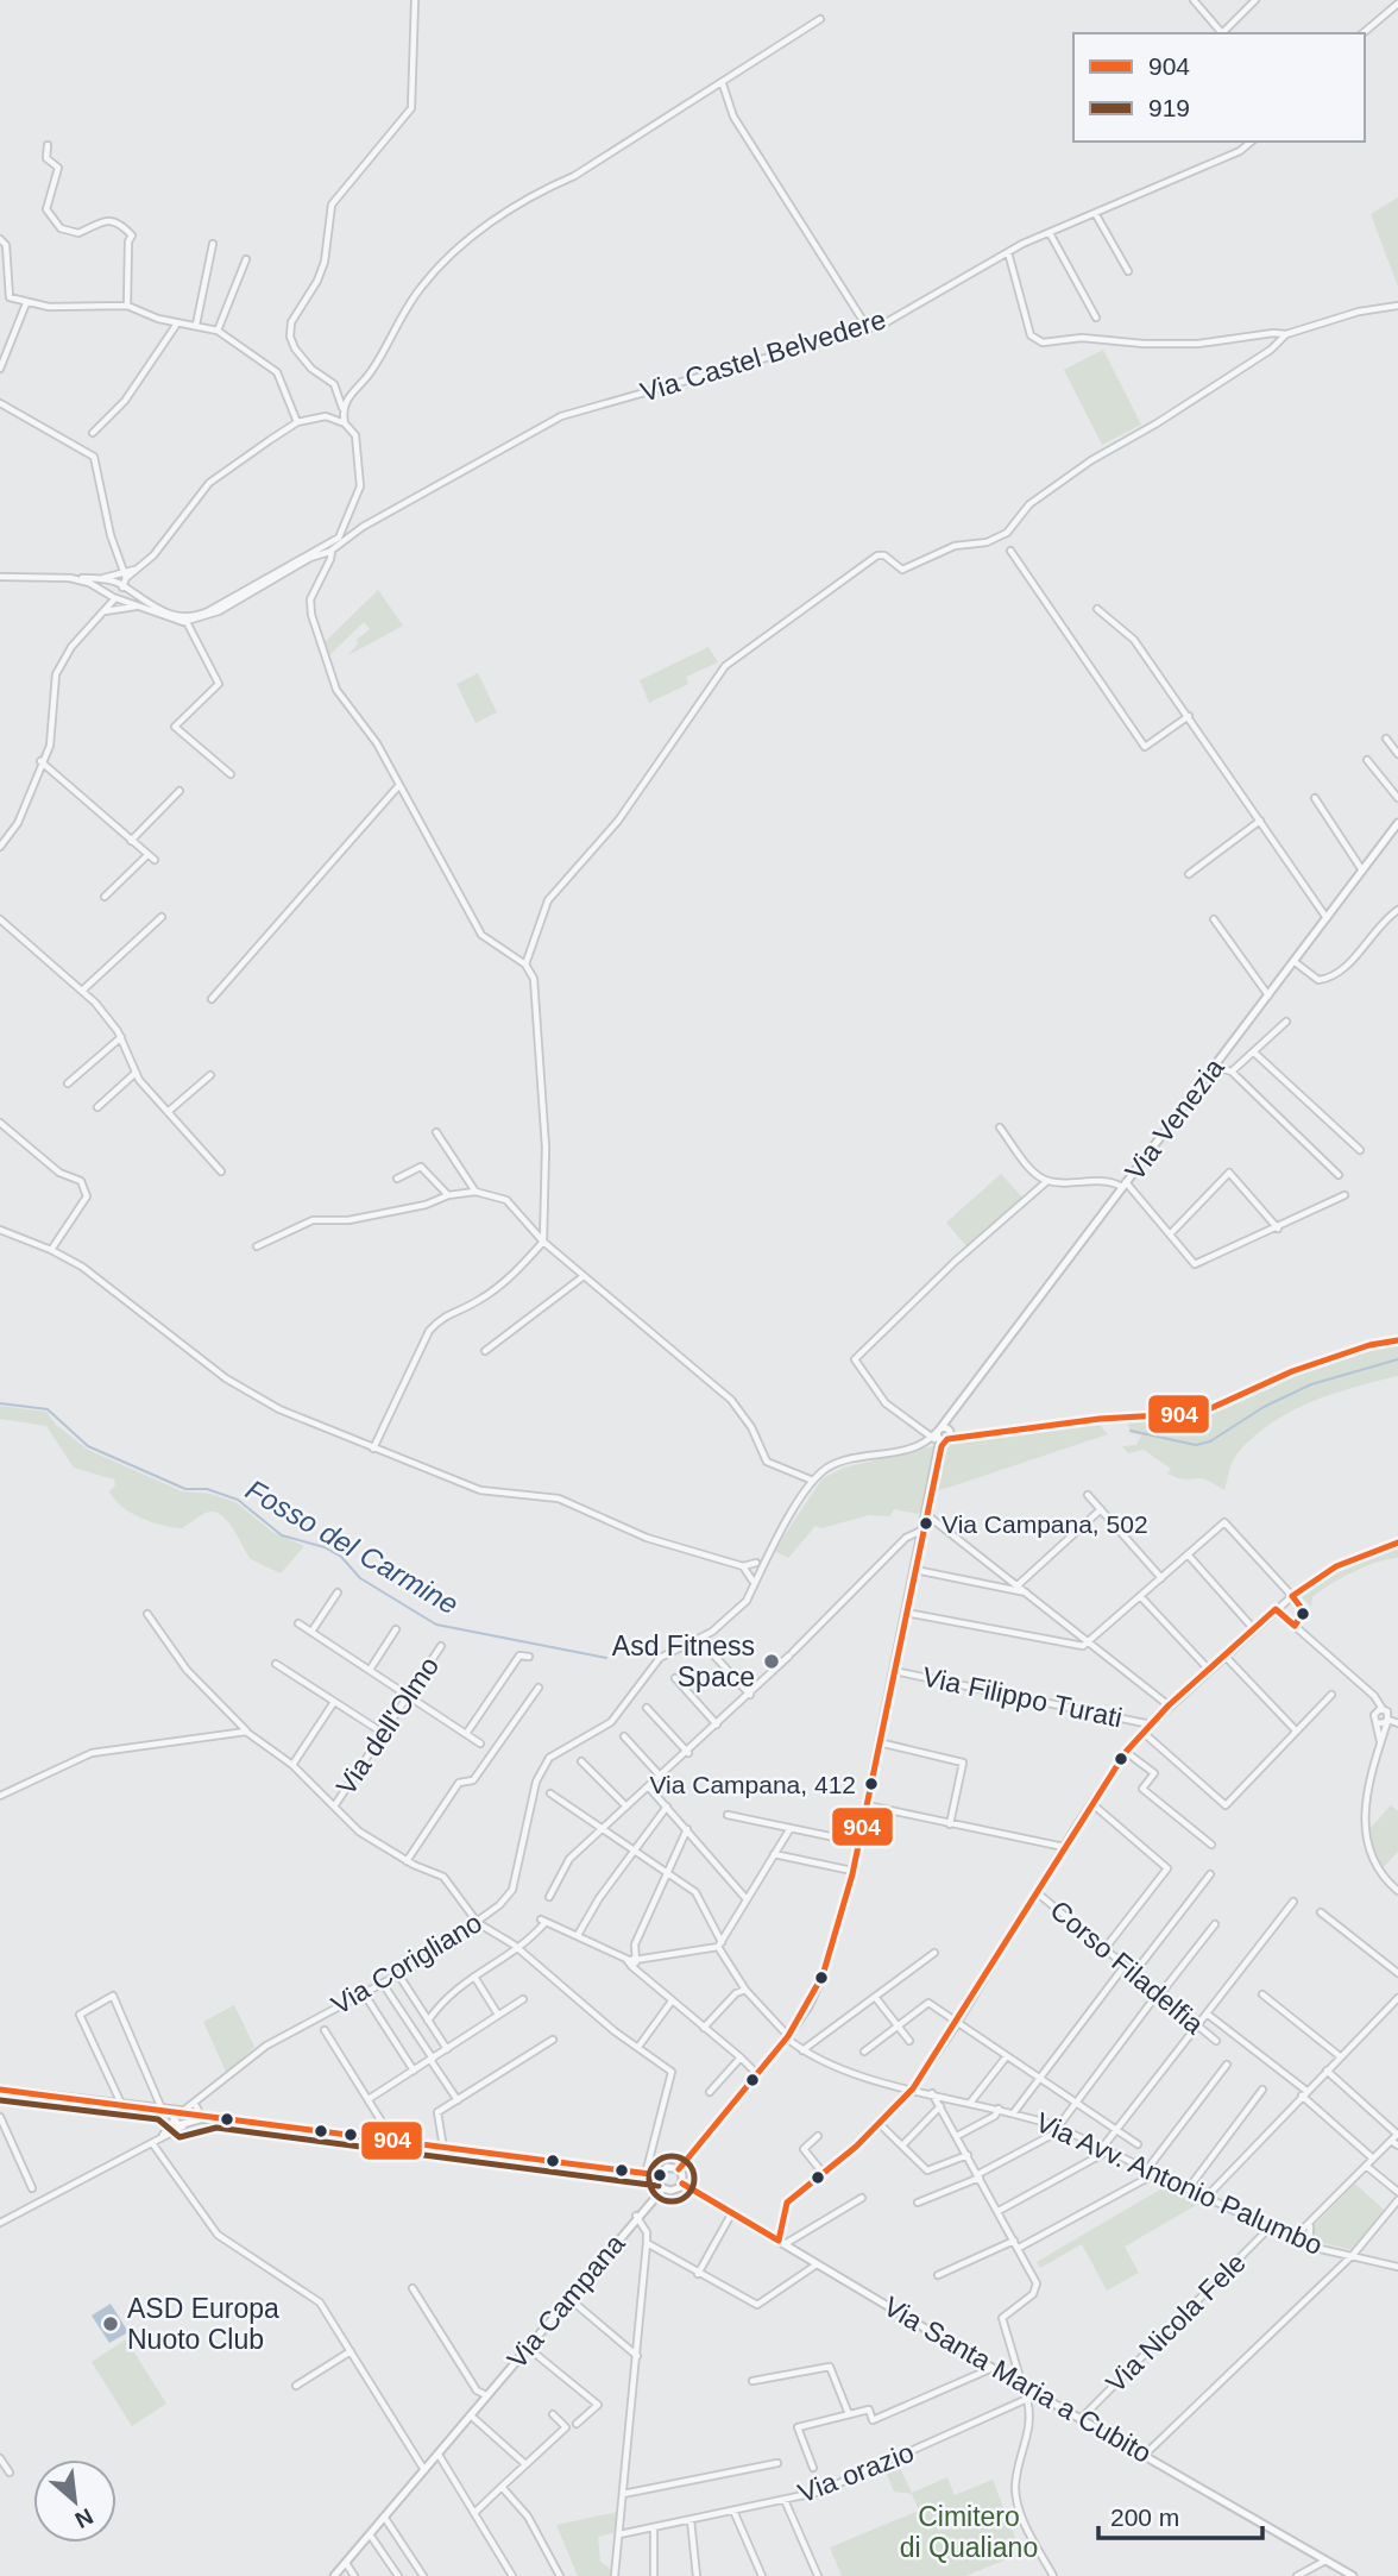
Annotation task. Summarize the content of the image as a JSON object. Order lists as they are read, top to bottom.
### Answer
{
  "streets": {
    "main road": ["Via Venezia", "Via Campana", "Via Santa Maria a Cubito"],
    "street": [
      "Via Castel Belvedere",
      "Via Filippo Turati",
      "Via dell'Olmo",
      "Via Corigliano",
      "Corso Filadelfia",
      "Via Avv. Antonio Palumbo",
      "Via Nicola Fele",
      "Via orazio"
    ]
  },
  "crossings": [
    ["Via Avv. Antonio Palumbo", "Via Nicola Fele"],
    ["Via Campana", "Via Santa Maria a Cubito"],
    ["Via Nicola Fele", "Via Santa Maria a Cubito"],
    ["Via Santa Maria a Cubito", "Via orazio"]
  ],
  "water": ["Fosso del Carmine"],
  "parks": ["Cimitero di Qualiano"],
  "places": [
    "Via Campana, 502",
    "Asd Fitness Space",
    "Via Campana, 412",
    "ASD Europa Nuoto Club"
  ],
  "lines": ["transit line 904", "transit line 919"],
  "legend": ["904", "919"],
  "scale_bar": "200 m",
  "north": "bottom right"
}
